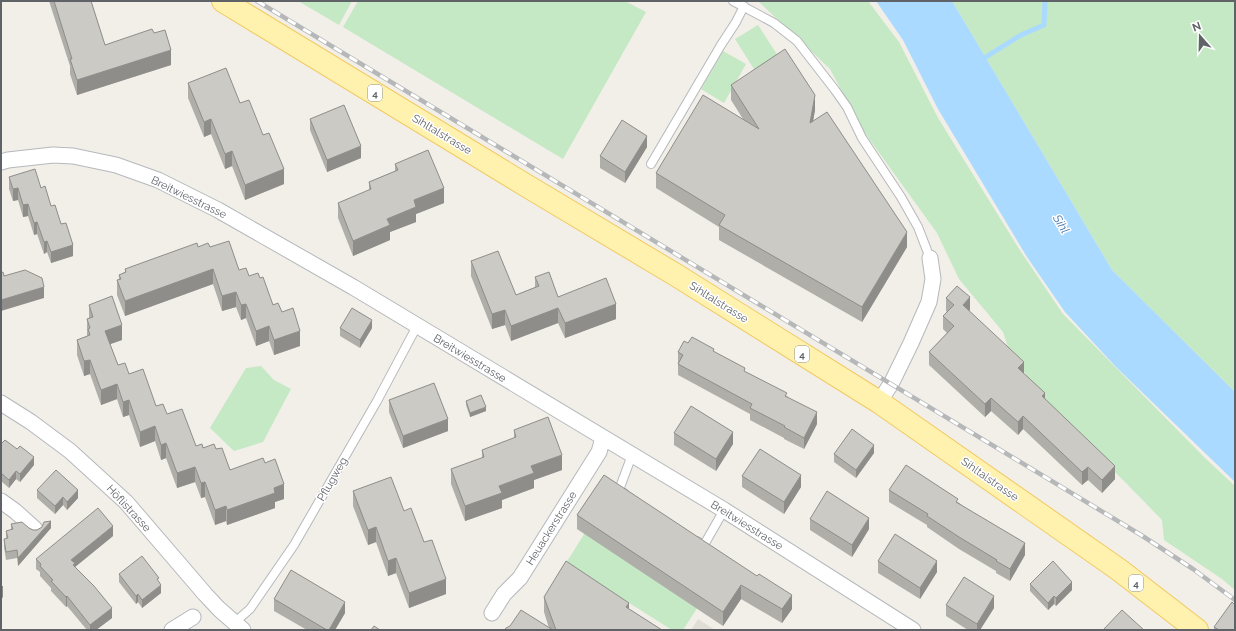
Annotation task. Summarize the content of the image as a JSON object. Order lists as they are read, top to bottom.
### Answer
{
  "streets": {
    "main road": ["4", "Sihltalstrasse"],
    "street": ["Breitwiesstrasse", "Höflistrasse", "Heuackerstrasse"],
    "lane": ["Pflugweg"]
  },
  "crossings": [
    ["Breitwiesstrasse", "Pflugweg"],
    ["Breitwiesstrasse", "Heuackerstrasse"],
    ["Pflugweg", "Höflistrasse"]
  ],
  "water": ["Sihl"],
  "north": "top"
}
